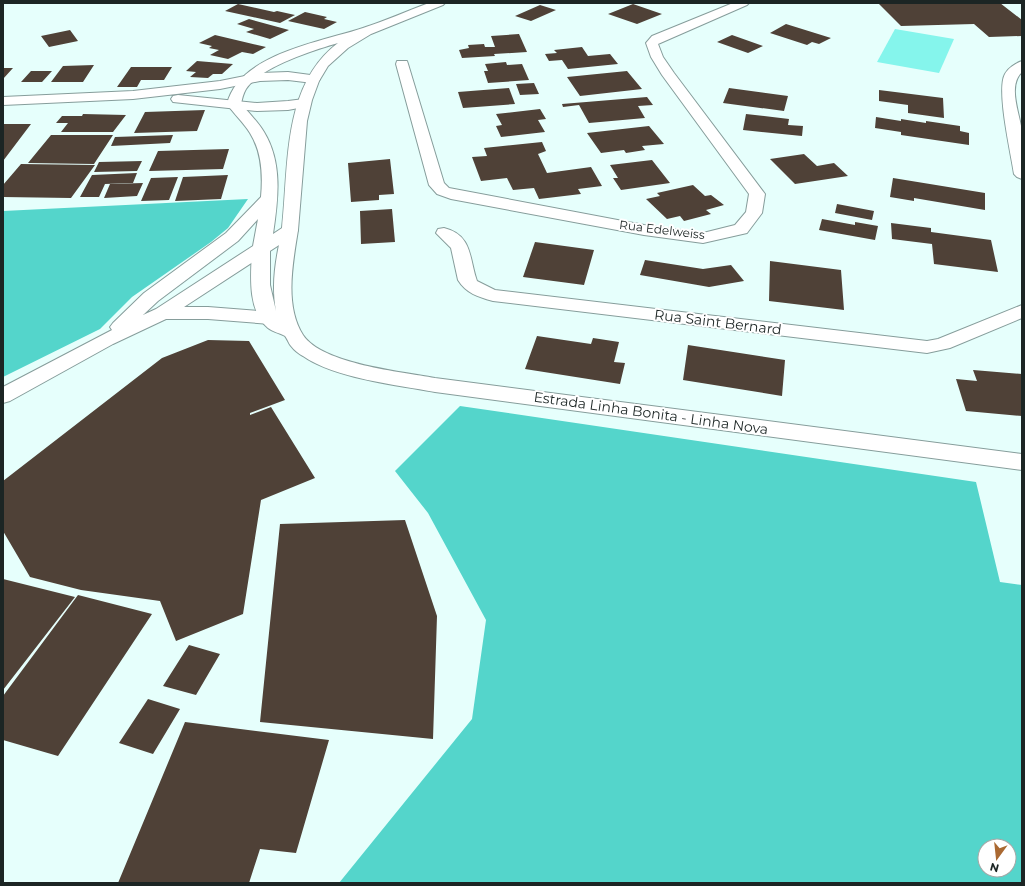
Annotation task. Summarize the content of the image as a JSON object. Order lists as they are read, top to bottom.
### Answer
{
  "streets": {
    "street": ["Rua Edelweiss", "Rua Saint Bernard", "Estrada Linha Bonita - Linha Nova"]
  },
  "north": "bottom"
}
